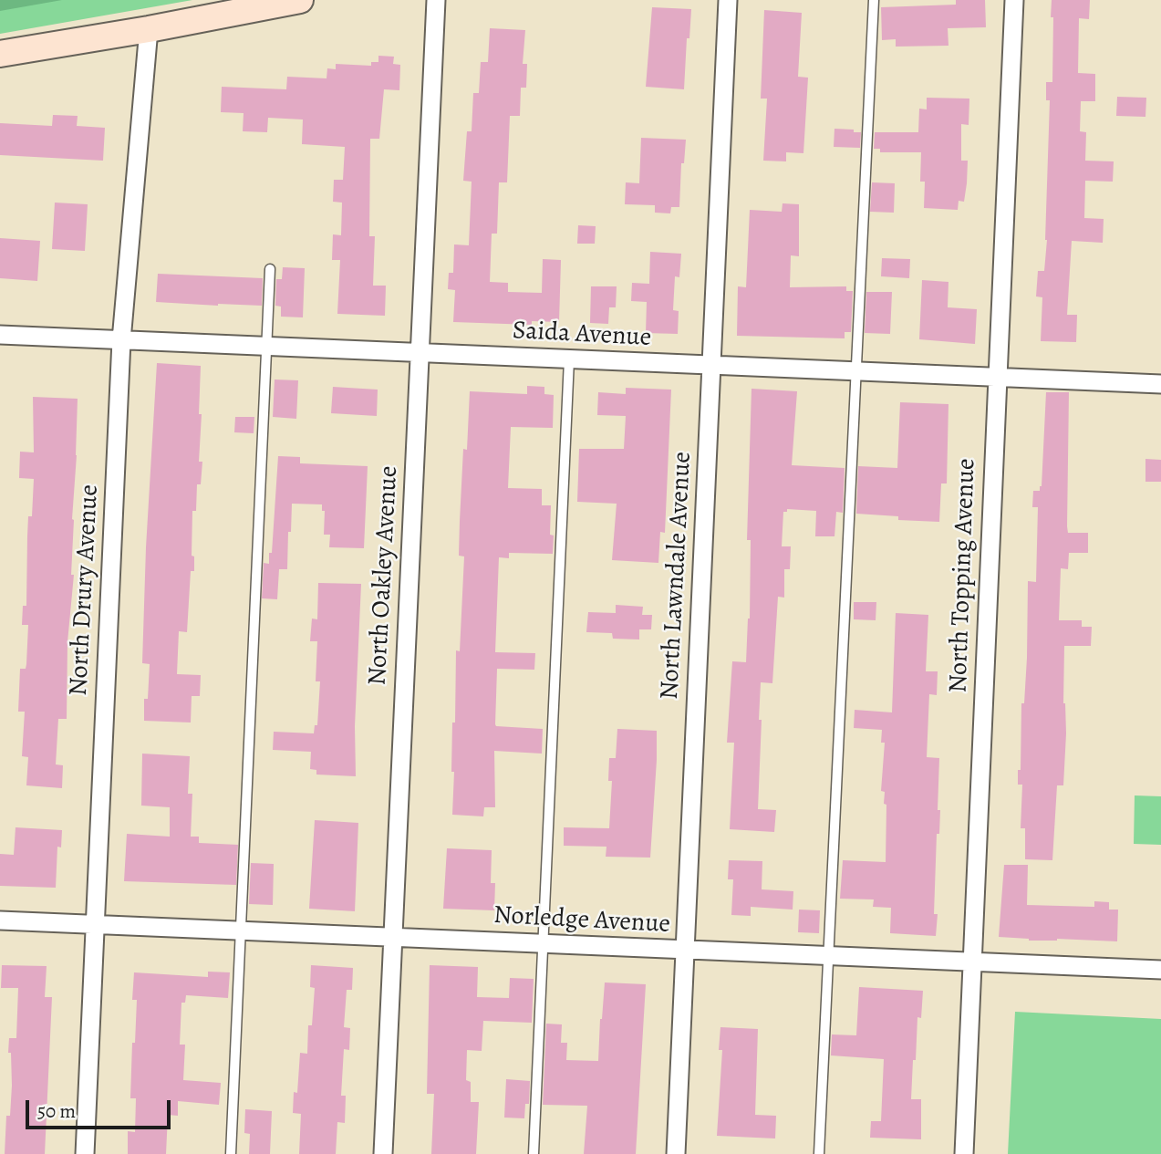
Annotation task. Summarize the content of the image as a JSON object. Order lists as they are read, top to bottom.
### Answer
{
  "streets": {
    "street": [
      "Saida Avenue",
      "North Oakley Avenue",
      "North Lawndale Avenue",
      "North Topping Avenue",
      "North Drury Avenue",
      "Norledge Avenue"
    ]
  },
  "crossings": [
    ["Saida Avenue", "North Oakley Avenue"],
    ["Saida Avenue", "North Lawndale Avenue"],
    ["Saida Avenue", "North Topping Avenue"],
    ["Saida Avenue", "North Drury Avenue"],
    ["North Oakley Avenue", "Norledge Avenue"],
    ["North Lawndale Avenue", "Norledge Avenue"],
    ["North Topping Avenue", "Norledge Avenue"],
    ["North Drury Avenue", "Norledge Avenue"]
  ],
  "scale_bar": "50 m"
}
